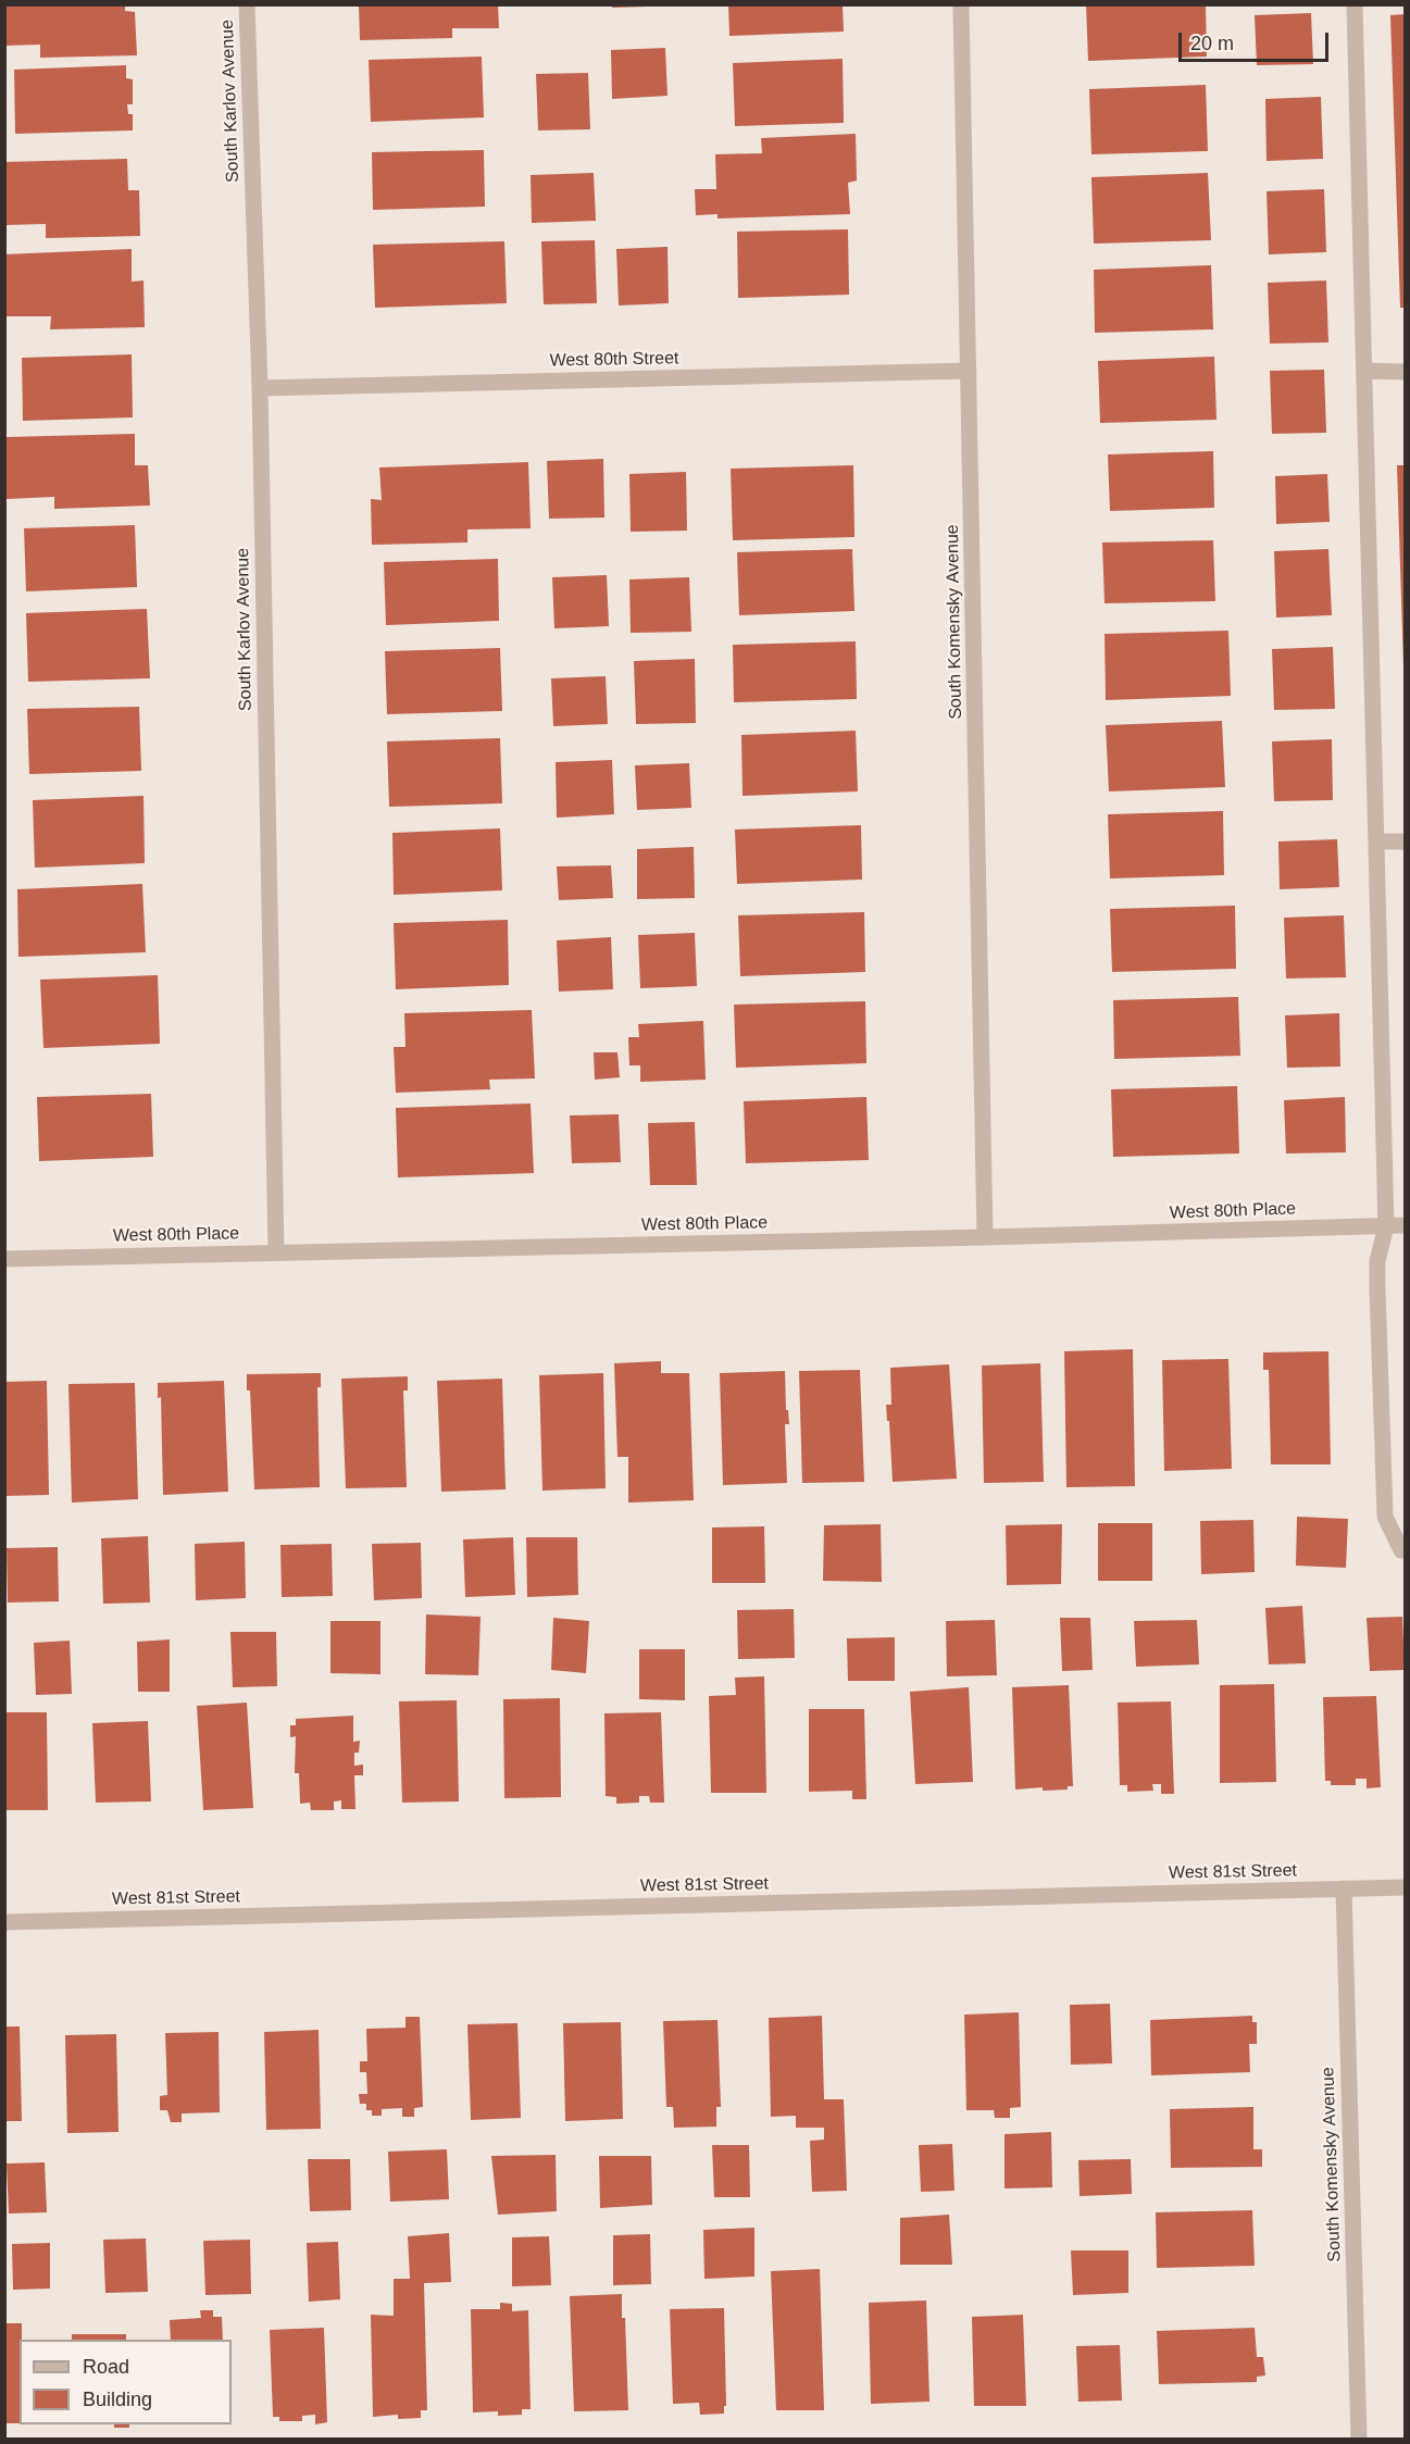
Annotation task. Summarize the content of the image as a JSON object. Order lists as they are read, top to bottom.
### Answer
{
  "streets": {
    "street": [
      "South Karlov Avenue",
      "West 80th Street",
      "South Komensky Avenue",
      "West 80th Place",
      "West 81st Street"
    ]
  },
  "crossings": [
    ["South Karlov Avenue", "West 80th Street"],
    ["South Karlov Avenue", "West 80th Place"],
    ["West 80th Street", "South Komensky Avenue"],
    ["South Komensky Avenue", "West 80th Place"],
    ["South Komensky Avenue", "West 81st Street"]
  ],
  "legend": ["Road", "Building"],
  "scale_bar": "20 m"
}
